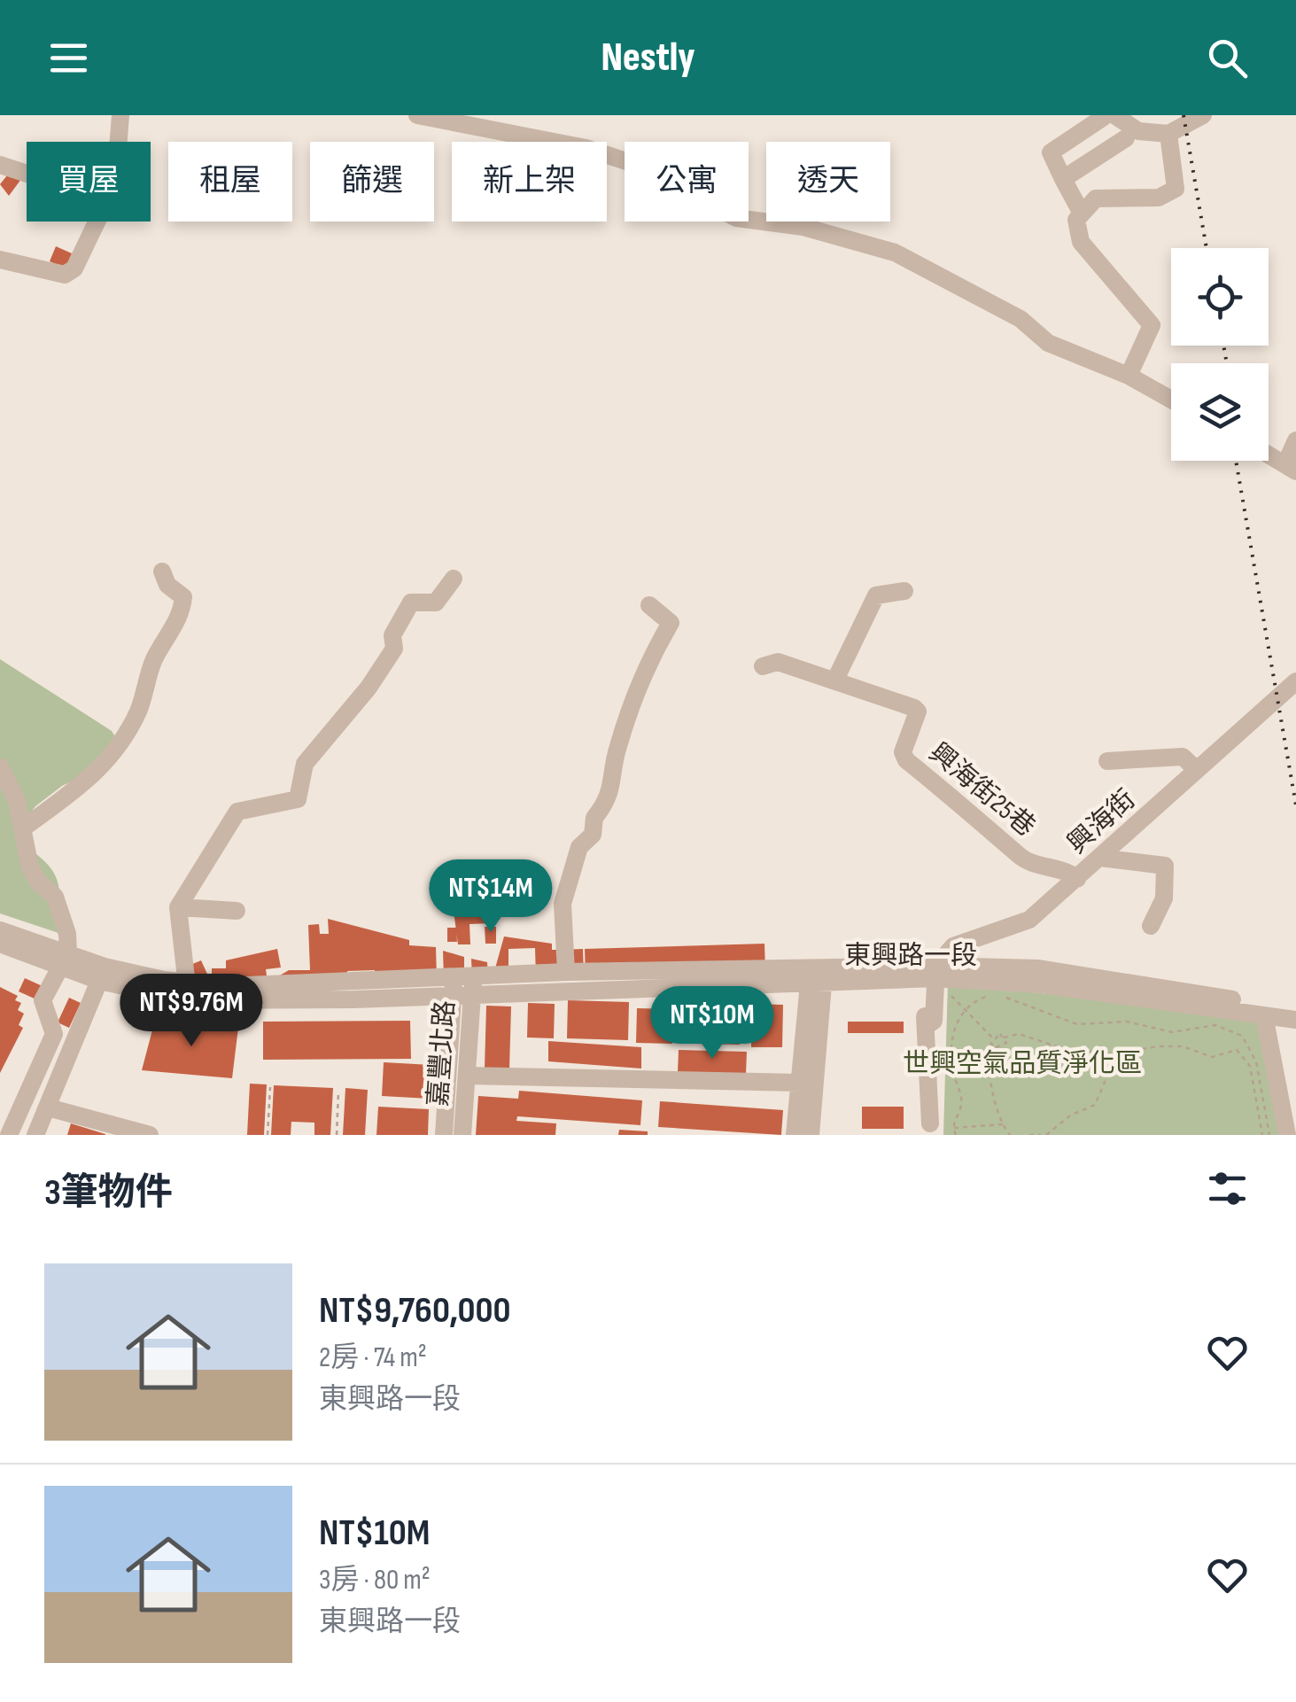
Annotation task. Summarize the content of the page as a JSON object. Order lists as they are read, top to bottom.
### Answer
{
  "streets": {
    "street": [
      "興海街25巷",
      "興海街",
      "東興路一段",
      "嘉豐北路"
    ]
  },
  "crossings": [
    ["興海街25巷", "興海街"],
    ["興海街", "東興路一段"],
    ["東興路一段", "嘉豐北路"]
  ],
  "parks": ["世興空氣品質淨化區"],
  "page": {
    "header": "Nestly",
    "chip": [
      "買屋",
      "租屋",
      "篩選",
      "新上架",
      "公寓",
      "透天"
    ],
    "price": ["NT$14M", "NT$9.76M", "NT$10M"],
    "heading": "3筆物件",
    "list": [
      {
        "name": "NT$9,760,000",
        "note": "2房 · 74 m² · 東興路一段"
      },
      {
        "name": "NT$10M",
        "note": "3房 · 80 m² · 東興路一段"
      }
    ]
  }
}
